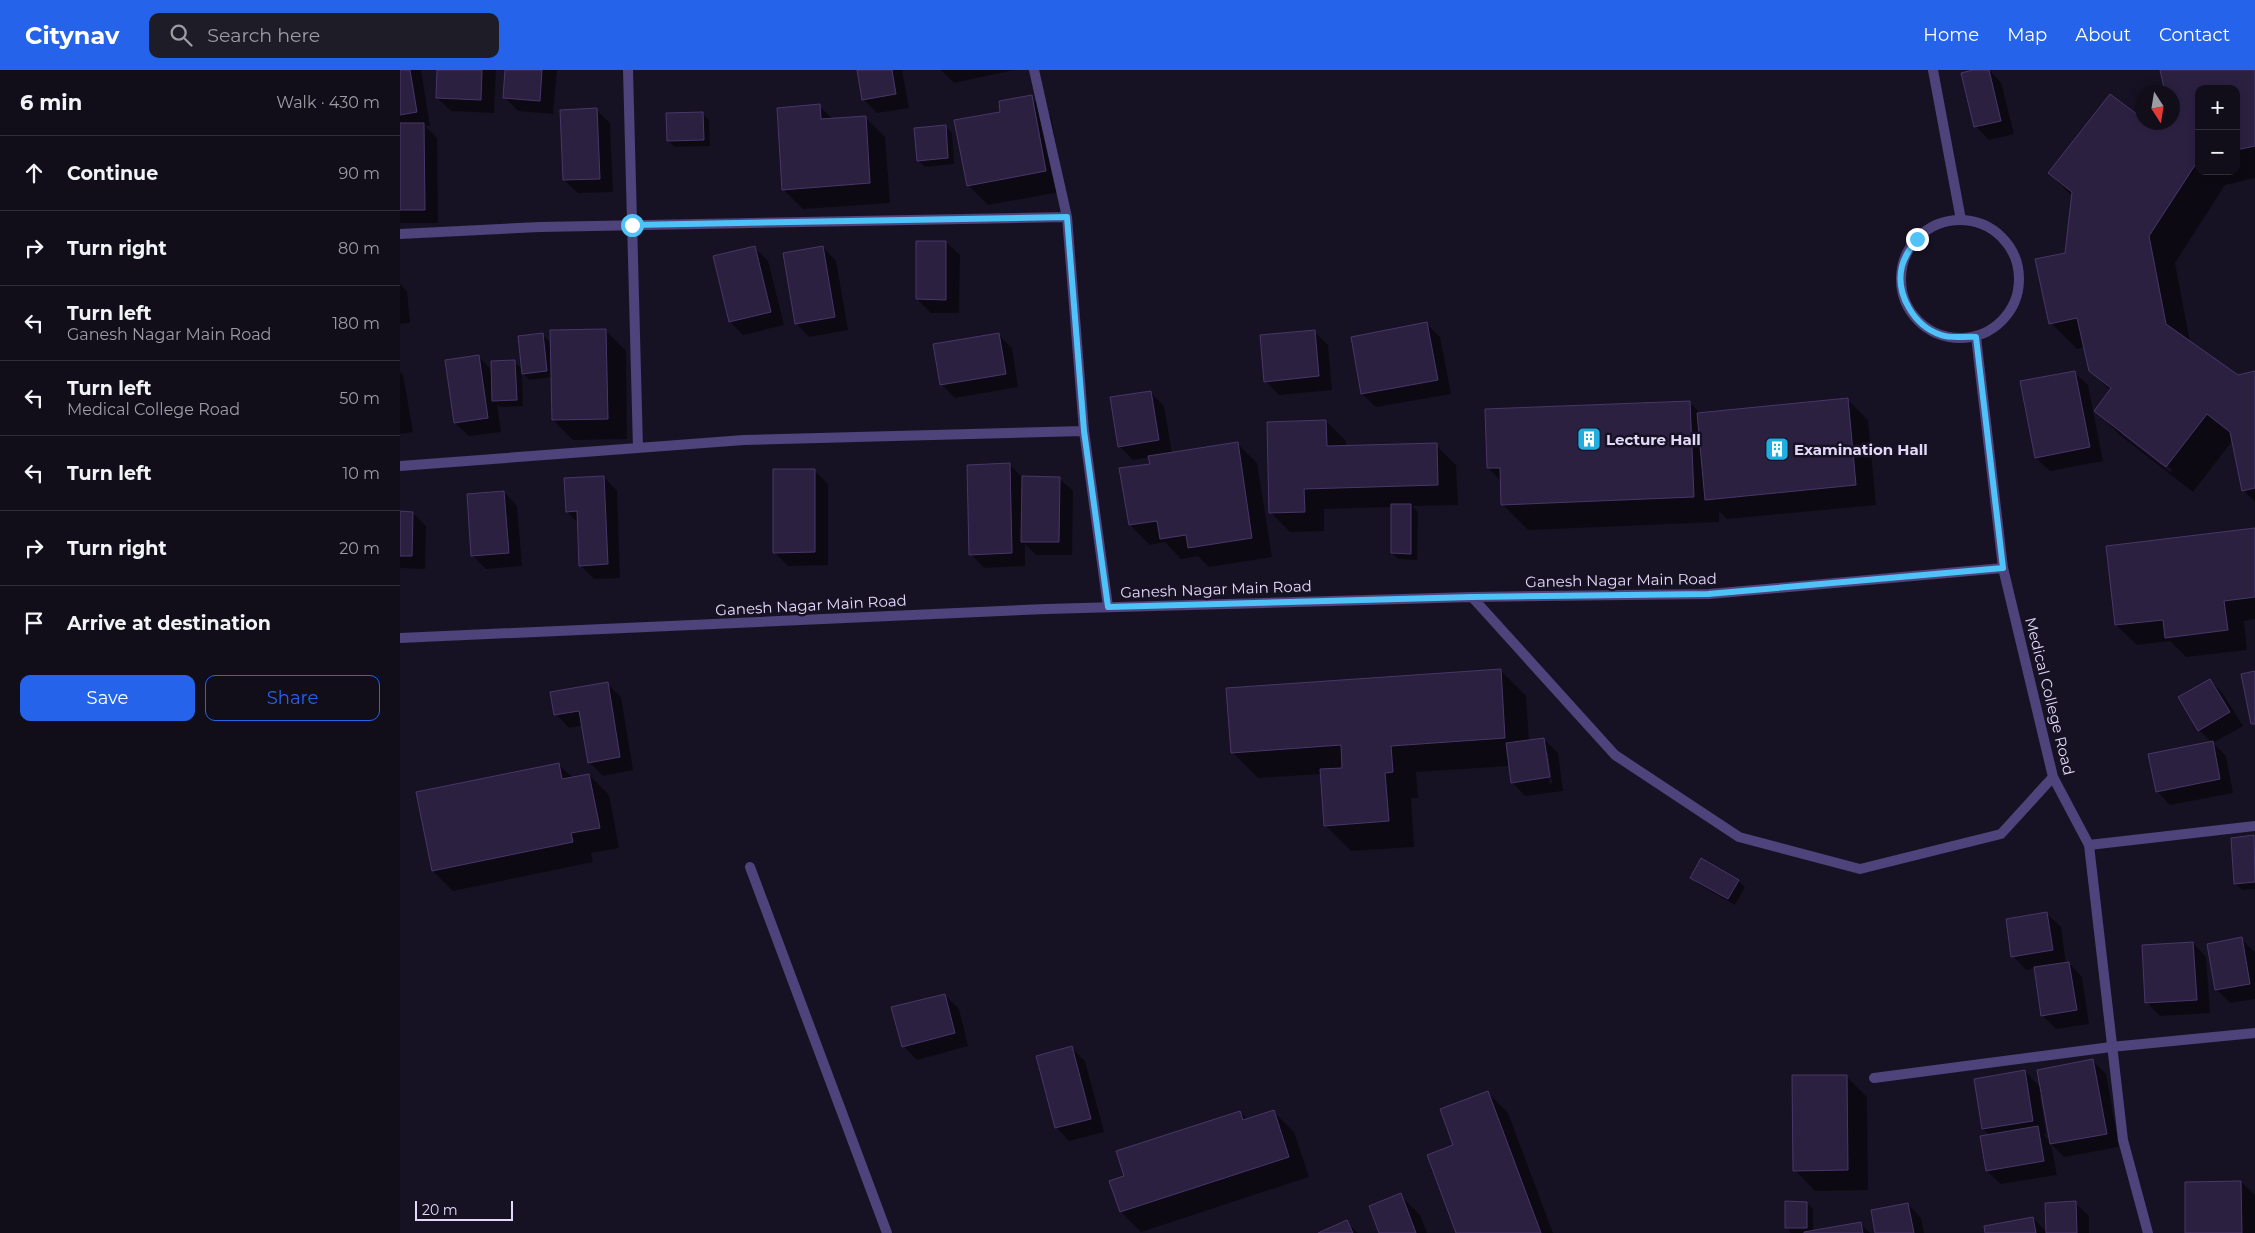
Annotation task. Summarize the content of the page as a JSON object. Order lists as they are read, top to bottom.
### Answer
{
  "streets": {
    "street": ["Ganesh Nagar Main Road", "Medical College Road"]
  },
  "crossings": [
    ["Ganesh Nagar Main Road", "Medical College Road"]
  ],
  "places": {
    "building": ["Lecture Hall", "Examination Hall"]
  },
  "scale_bar": "20 m",
  "north": "bottom",
  "page": {
    "header": "Citynav",
    "search": "Search here",
    "nav": [
      "Home",
      "Map",
      "About",
      "Contact"
    ],
    "heading": ["6 min", "Walk · 430 m"],
    "map_buttons": ["+", "−"],
    "list": [
      ["Continue", "90 m"],
      ["Turn right", "80 m"],
      ["Turn left", "Ganesh Nagar Main Road", "180 m"],
      ["Turn left", "Medical College Road", "50 m"],
      ["Turn left", "10 m"],
      ["Turn right", "20 m"],
      "Arrive at destination"
    ],
    "buttons": ["Save", "Share"],
    "scale": "20 m"
  }
}
